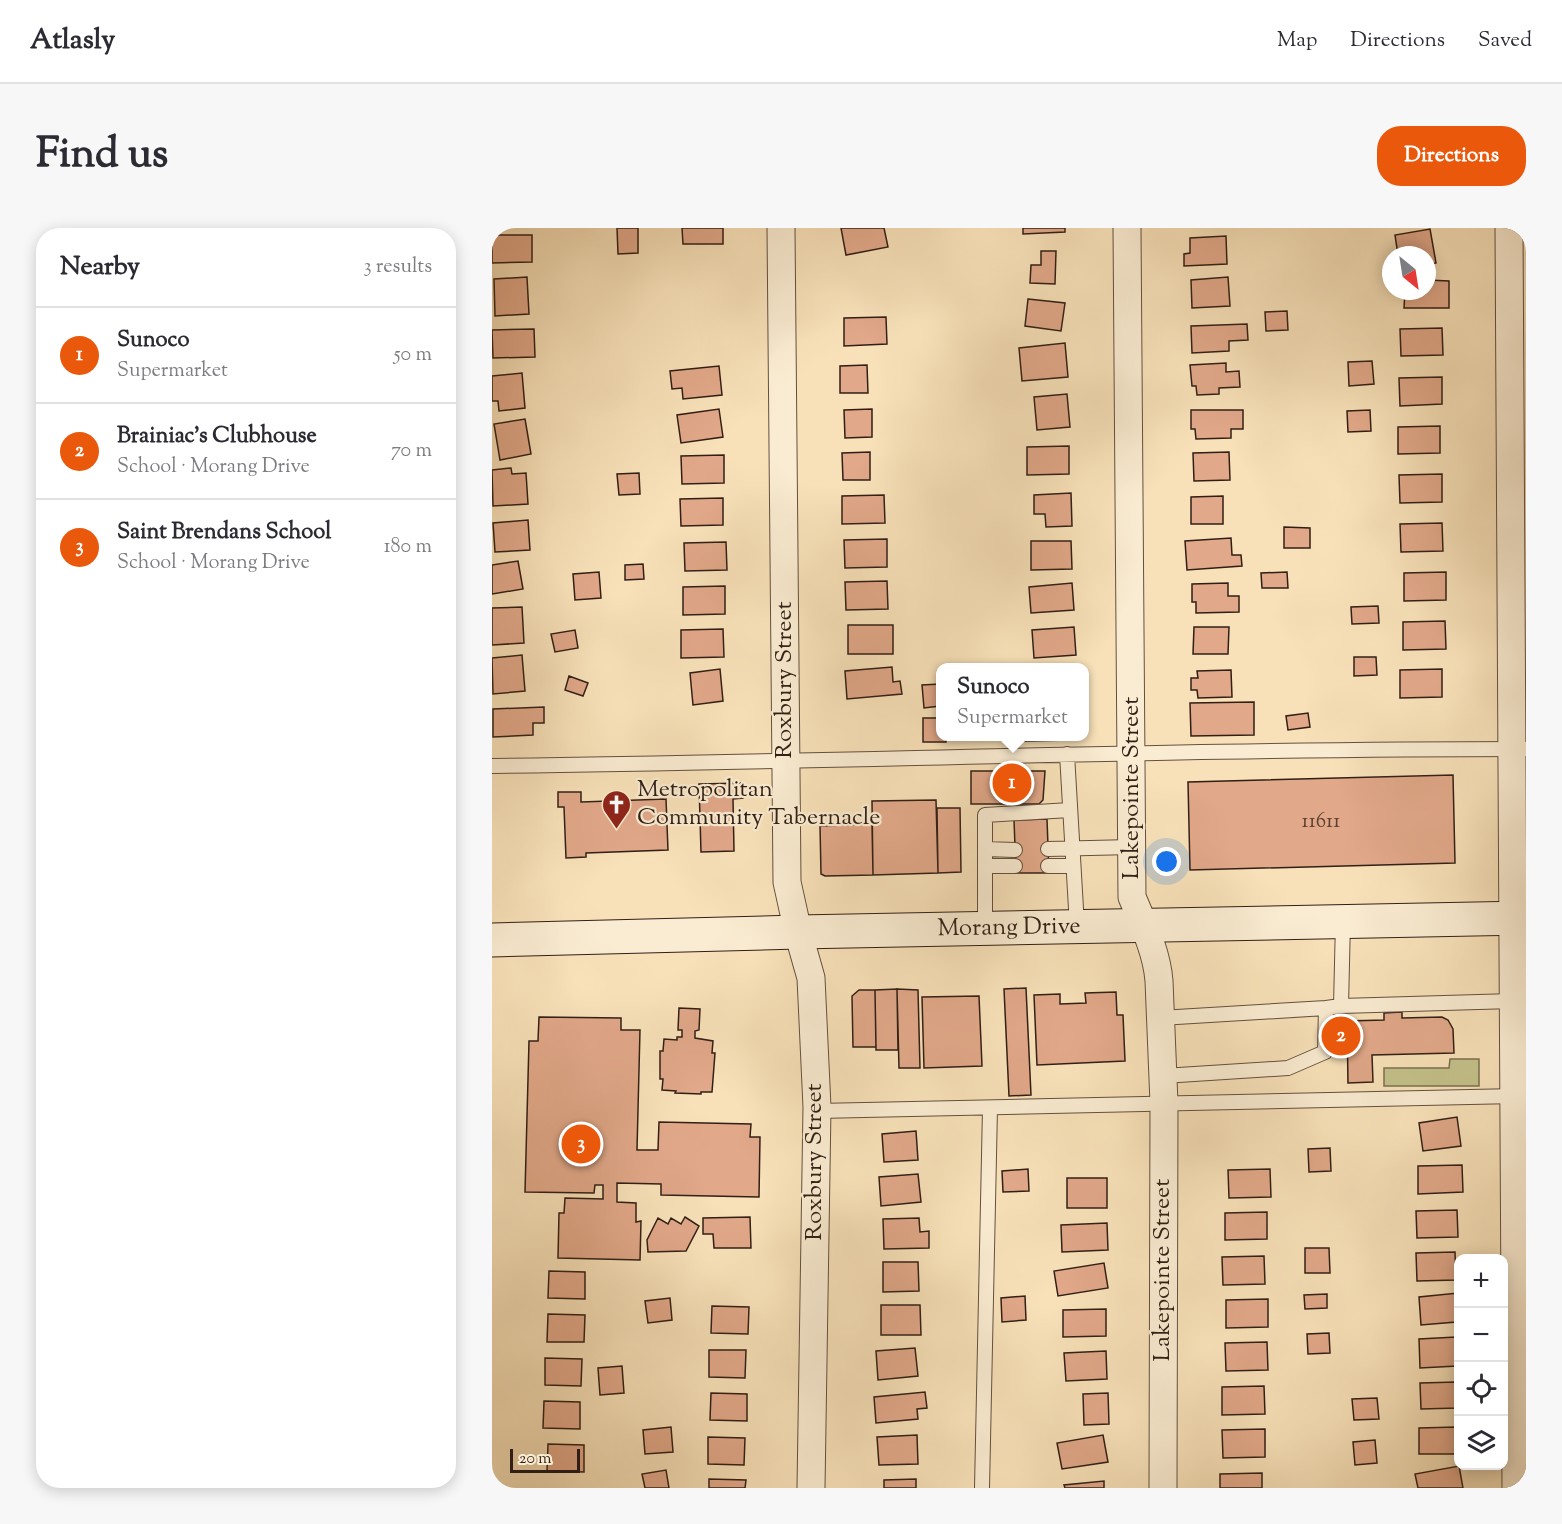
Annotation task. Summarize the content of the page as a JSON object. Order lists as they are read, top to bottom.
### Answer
{
  "streets": {
    "street": ["Roxbury Street", "Lakepointe Street", "Morang Drive"]
  },
  "crossings": [
    ["Roxbury Street", "Morang Drive"],
    ["Lakepointe Street", "Morang Drive"]
  ],
  "places": {
    "church": ["Metropolitan Community Tabernacle"]
  },
  "house_numbers": ["11611"],
  "scale_bar": "20 m",
  "north": "bottom right",
  "page": {
    "header": "Atlasly",
    "nav": ["Map", "Directions", "Saved"],
    "title": "Find us",
    "buttons": "Directions",
    "heading": ["Nearby", "3 results"],
    "list": [
      {
        "mark": "1",
        "name": "Sunoco",
        "note": "Supermarket",
        "value": "50 m"
      },
      {
        "mark": "2",
        "name": "Brainiac's Clubhouse",
        "note": "School · Morang Drive",
        "value": "70 m"
      },
      {
        "mark": "3",
        "name": "Saint Brendans School",
        "note": "School · Morang Drive",
        "value": "180 m"
      }
    ],
    "popup": ["Sunoco", "Supermarket"],
    "pins": ["1", "2", "3"],
    "map_buttons": ["+", "−"],
    "scale": "20 m"
  }
}
